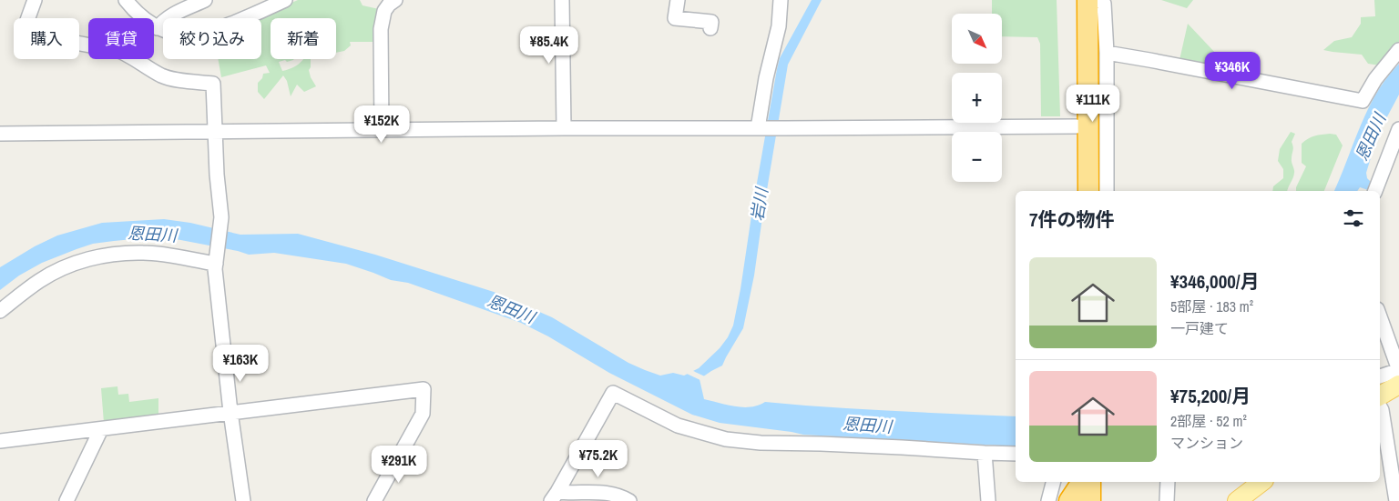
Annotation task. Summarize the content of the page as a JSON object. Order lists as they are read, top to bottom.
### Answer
{
  "water": ["恩田川", "岩川"],
  "north": "bottom right",
  "page": {
    "map_buttons": ["+", "−"],
    "chip": [
      "購入",
      "賃貸",
      "絞り込み",
      "新着"
    ],
    "price": [
      "¥85.4K",
      "¥346K",
      "¥111K",
      "¥152K",
      "¥163K",
      "¥75.2K",
      "¥291K"
    ],
    "heading": "7件の物件",
    "list": [
      {
        "name": "¥346,000/月",
        "note": "5部屋 · 183 m² · 一戸建て"
      },
      {
        "name": "¥75,200/月",
        "note": "2部屋 · 52 m² · マンション"
      }
    ]
  }
}
